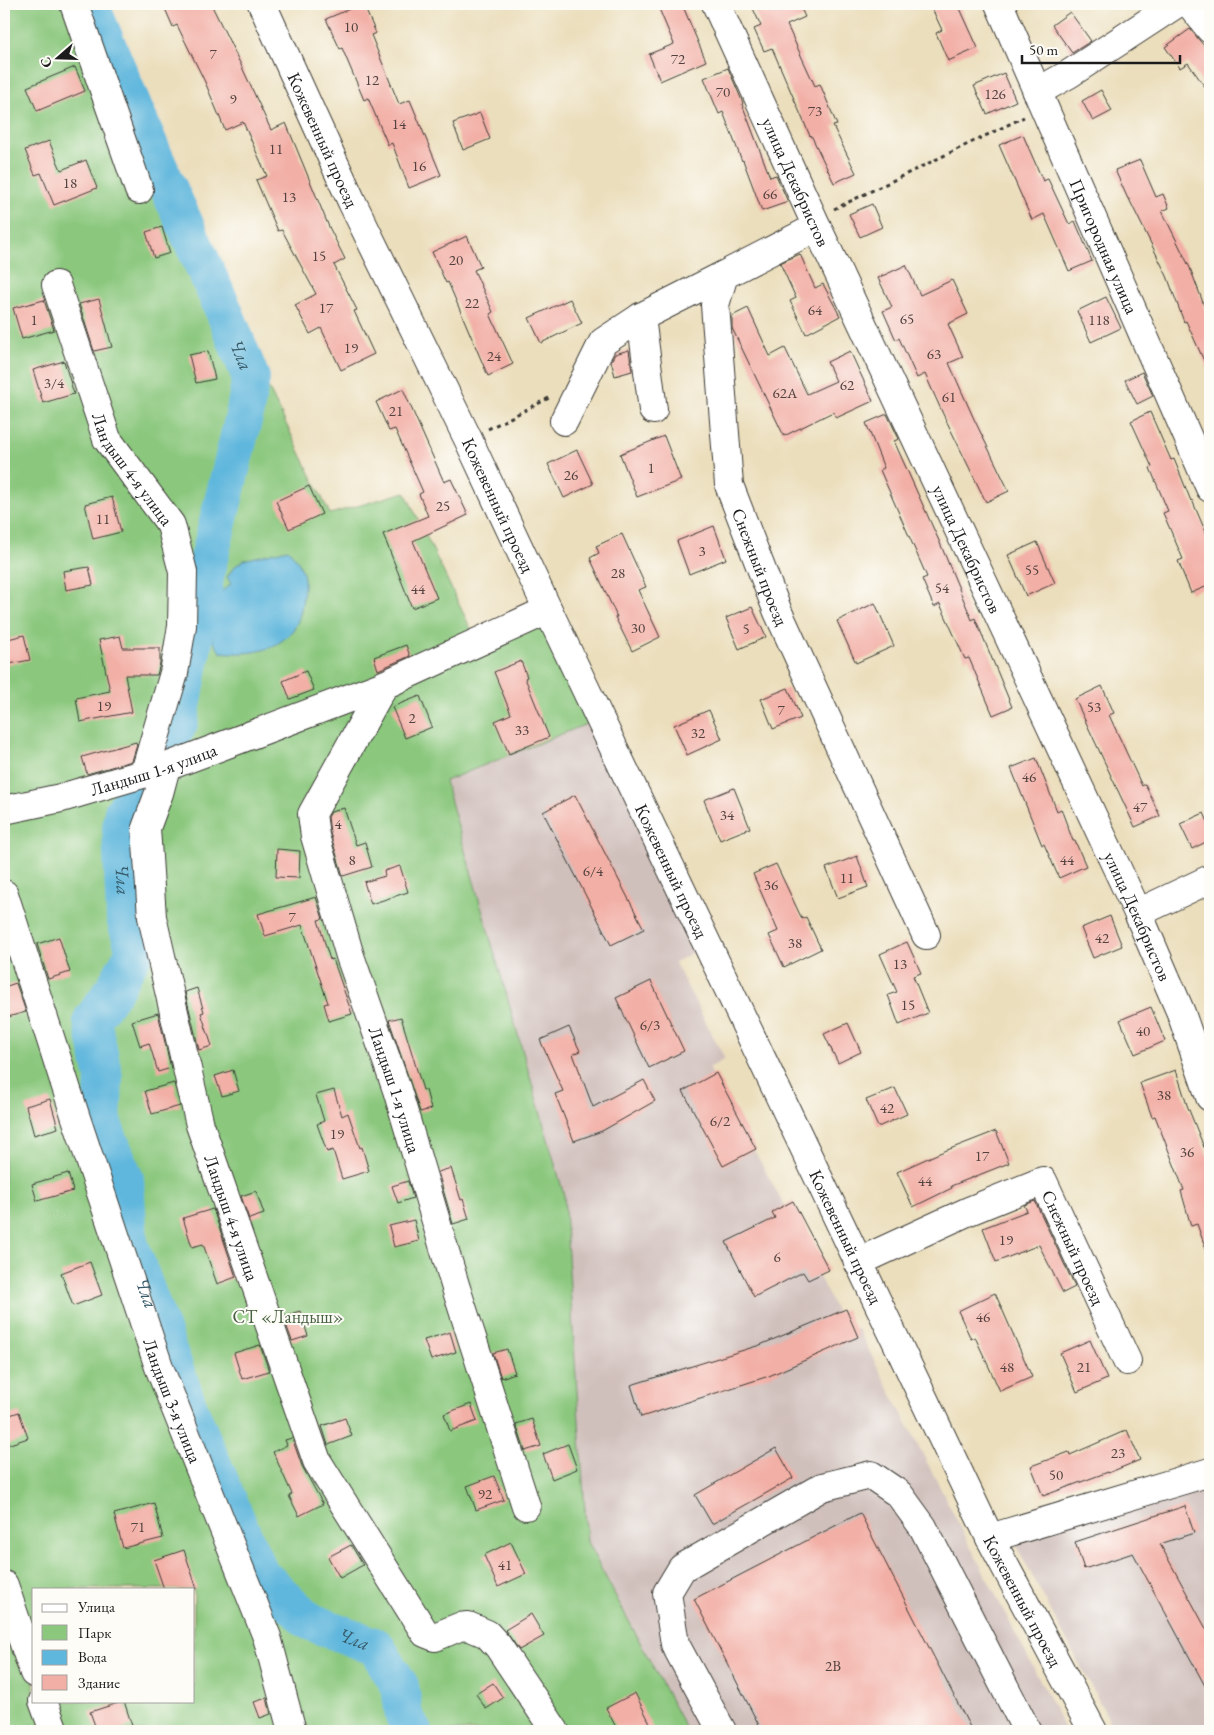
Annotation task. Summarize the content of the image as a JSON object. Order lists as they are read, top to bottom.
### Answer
{
  "streets": {
    "street": [
      "Кожевенный проезд",
      "улица Декабристов",
      "Пригородная улица",
      "Ландыш 4-я улица",
      "Снежный проезд",
      "Ландыш 1-я улица",
      "Ландыш 3-я улица"
    ]
  },
  "crossings": [
    ["Кожевенный проезд", "Снежный проезд"],
    ["Кожевенный проезд", "Ландыш 1-я улица"],
    ["Ландыш 4-я улица", "Ландыш 1-я улица"]
  ],
  "water": ["Чла"],
  "parks": ["СТ «Ландыш»"],
  "house_numbers": [
    "10",
    "7",
    "72",
    "12",
    "70",
    "126",
    "9",
    "73",
    "14",
    "11",
    "16",
    "18",
    "66",
    "13",
    "15",
    "20",
    "22",
    "17",
    "64",
    "65",
    "1",
    "118",
    "19",
    "63",
    "24",
    "3/4",
    "62",
    "62А",
    "61",
    "21",
    "1",
    "26",
    "25",
    "11",
    "3",
    "55",
    "28",
    "54",
    "44",
    "30",
    "5",
    "19",
    "53",
    "7",
    "2",
    "33",
    "32",
    "46",
    "47",
    "34",
    "4",
    "8",
    "44",
    "6/4",
    "11",
    "36",
    "7",
    "42",
    "38",
    "13",
    "15",
    "6/3",
    "40",
    "38",
    "42",
    "6/2",
    "19",
    "36",
    "17",
    "44",
    "19",
    "6",
    "46",
    "48",
    "21",
    "23",
    "50",
    "92",
    "71",
    "41",
    "2В"
  ],
  "legend": [
    "Улица",
    "Парк",
    "Вода",
    "Здание"
  ],
  "scale_bar": "50 m",
  "north": "left"
}
